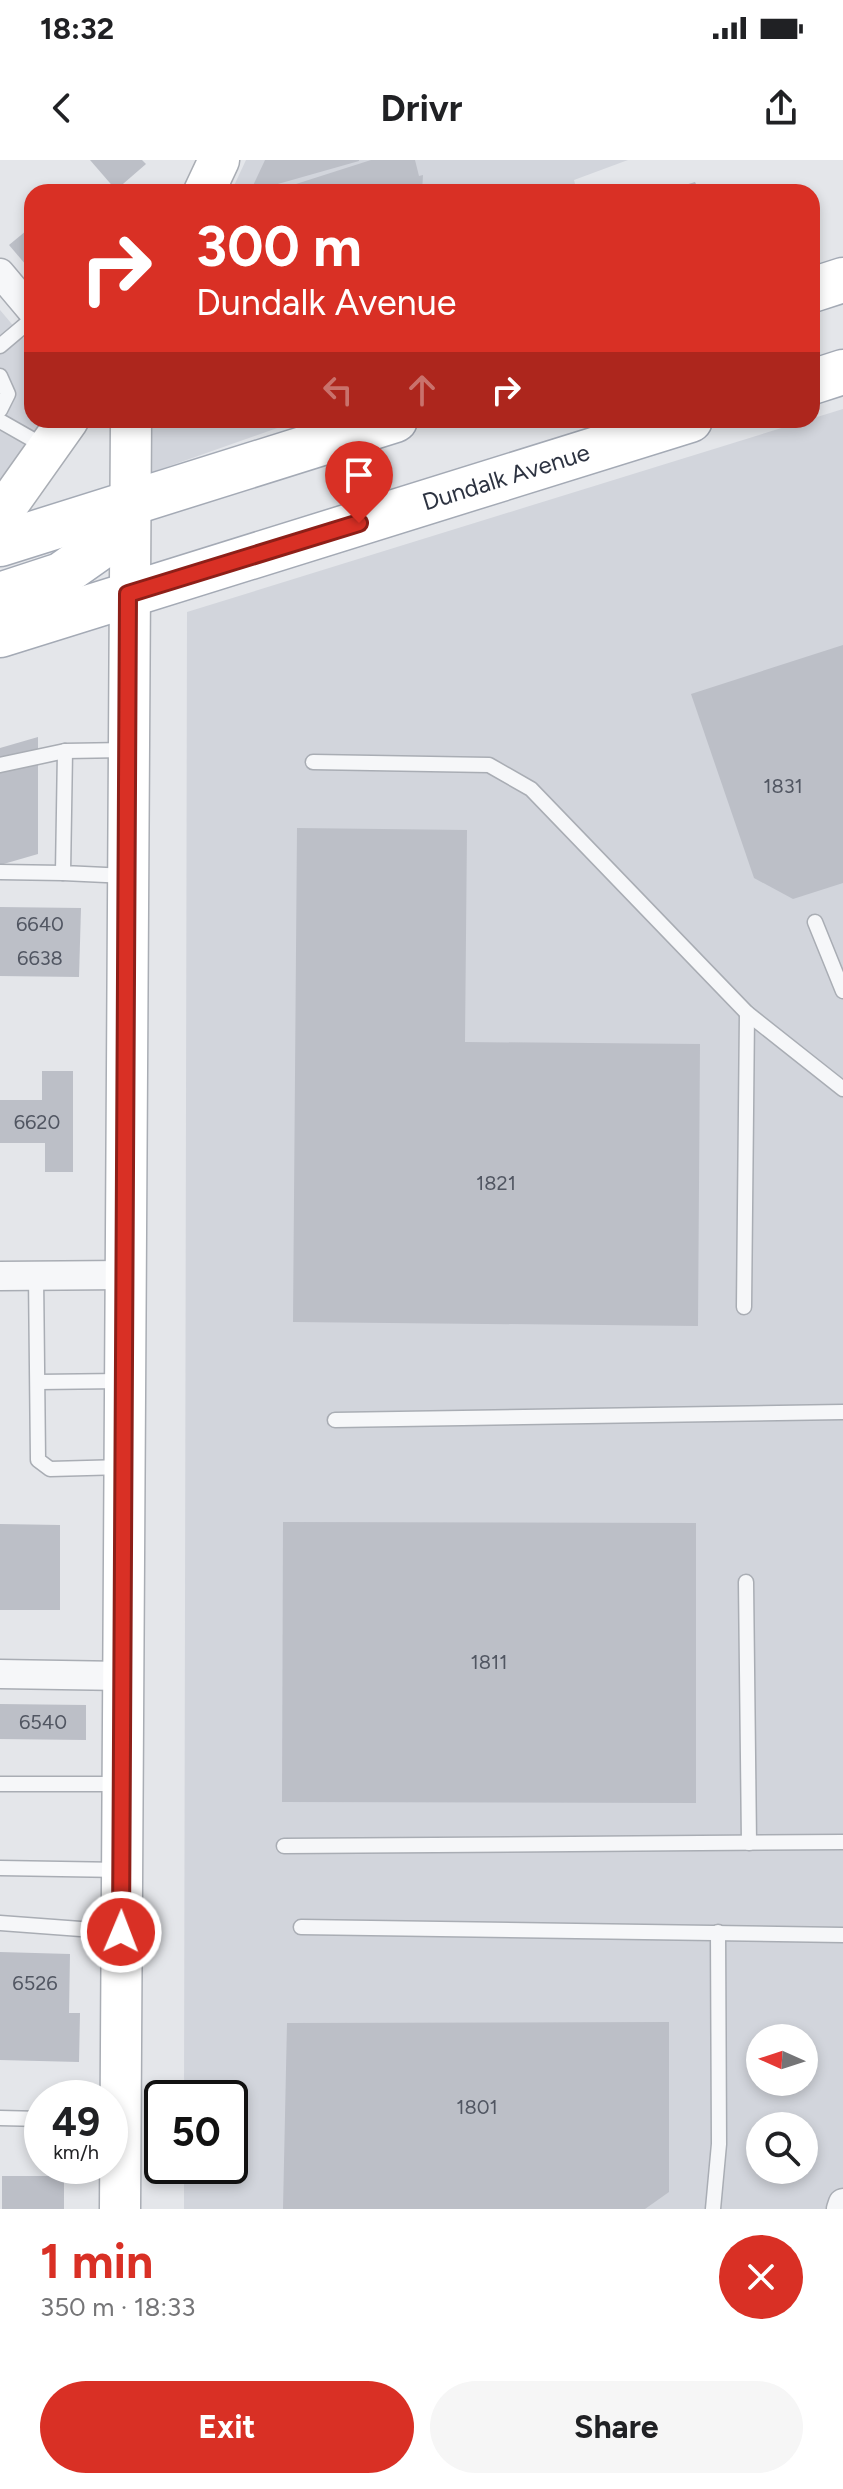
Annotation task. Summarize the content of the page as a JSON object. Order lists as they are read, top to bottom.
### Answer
{
  "streets": {
    "main road": ["Dundalk Avenue"]
  },
  "house_numbers": [
    "1831",
    "6640",
    "6638",
    "6620",
    "1821",
    "1811",
    "6540",
    "6526",
    "1801"
  ],
  "north": "left",
  "page": {
    "status": "18:32",
    "header": "Drivr",
    "turn": ["300 m", "Dundalk Avenue"],
    "speed": "49 km/h",
    "limit": "50",
    "heading": ["1 min", "350 m · 18:33"],
    "buttons": ["Exit", "Share"]
  }
}
